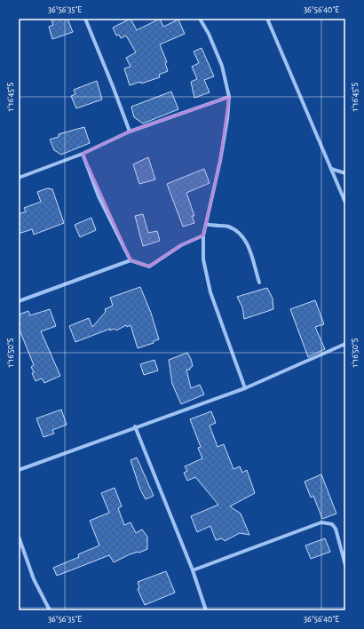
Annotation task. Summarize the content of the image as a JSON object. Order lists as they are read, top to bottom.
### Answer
{
  "coordinates": [
    "36°56'35\"E",
    "36°56'40\"E",
    "1°16'45\"S",
    "1°16'50\"S"
  ]
}
